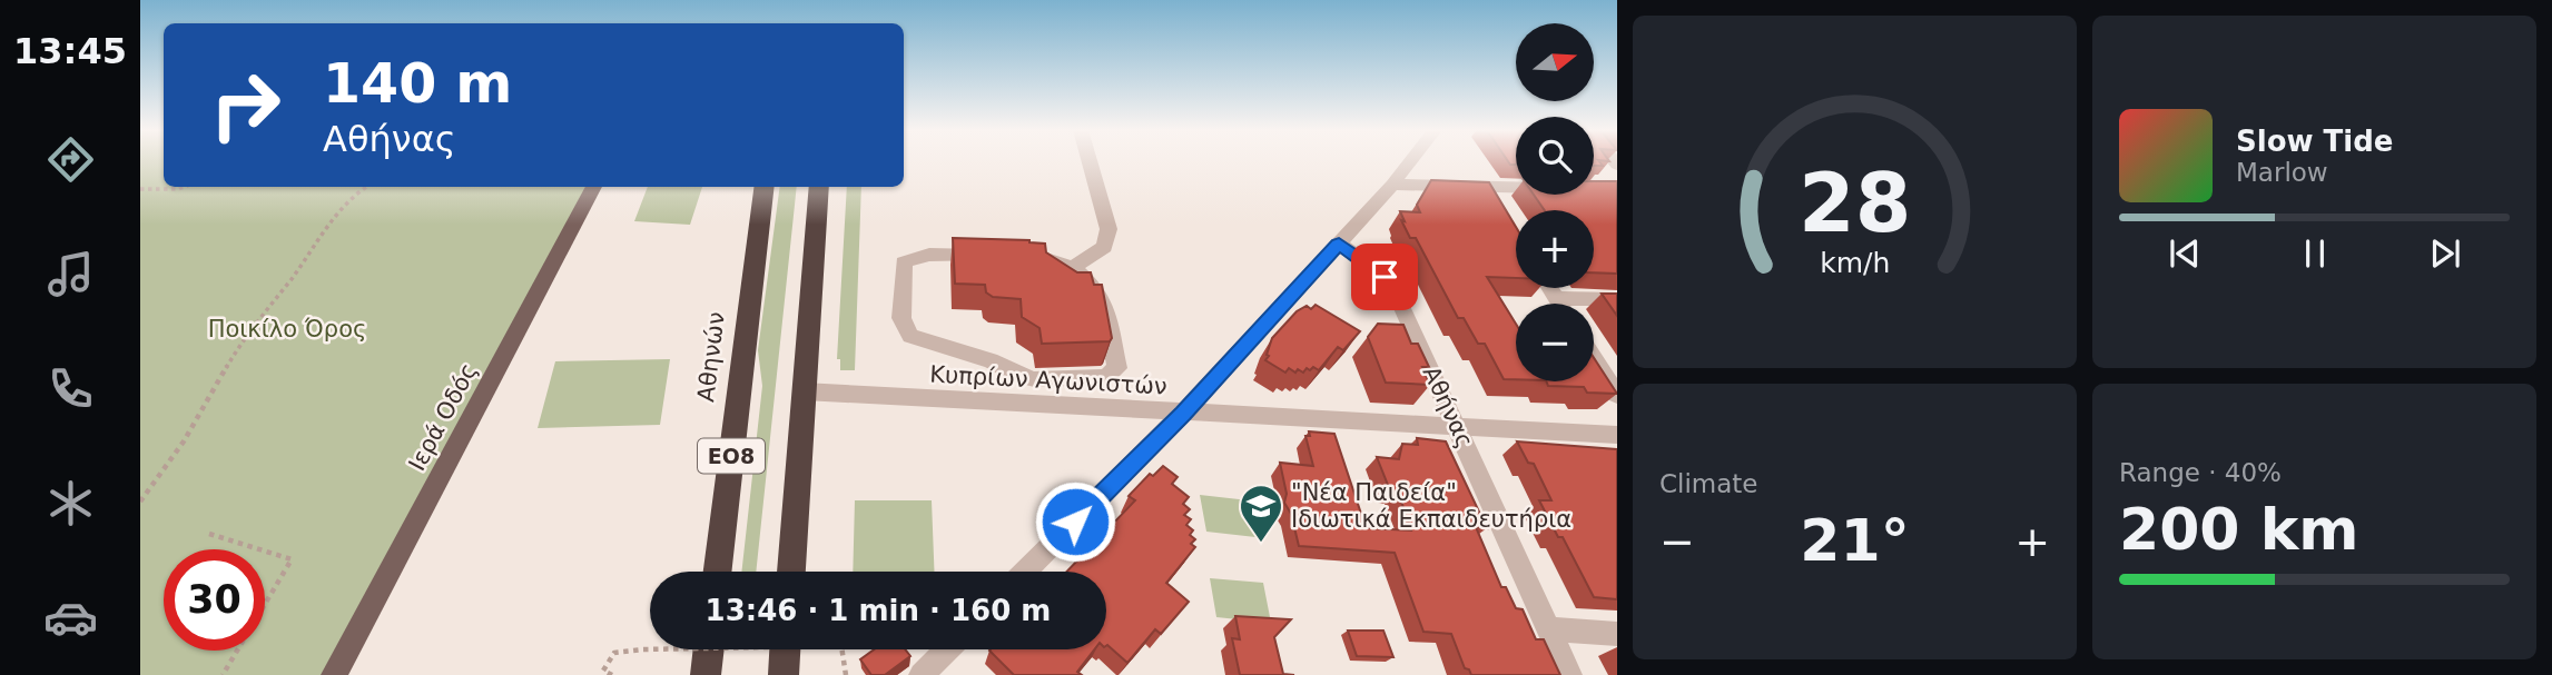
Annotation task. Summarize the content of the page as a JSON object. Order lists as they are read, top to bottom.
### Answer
{
  "streets": {
    "highway": ["Αθηνών", "ΕΟ8"],
    "main road": ["Ιερά Οδός"],
    "street": ["Κυπρίων Αγωνιστών", "Αθήνας"]
  },
  "crossings": [
    ["Κυπρίων Αγωνιστών", "Αθήνας"],
    ["Κυπρίων Αγωνιστών", "ΕΟ8"]
  ],
  "parks": ["Ποικίλο Όρος"],
  "places": {
    "school or university": ["\"Νέα Παιδεία\" Ιδιωτικά Εκπαιδευτήρια"]
  },
  "north": "right",
  "page": {
    "tabs": "13:45",
    "map_buttons": ["+", "−"],
    "turn": ["140 m", "Αθήνας"],
    "song": ["Slow Tide", "Marlow"],
    "tile": [
      "Climate",
      ["Range · 40%", "200 km"]
    ],
    "heat": ["−", "21°", "+"],
    "limit": "30",
    "trip": "13:46 · 1 min · 160 m",
    "gauge": ["28", "km/h"]
  }
}
